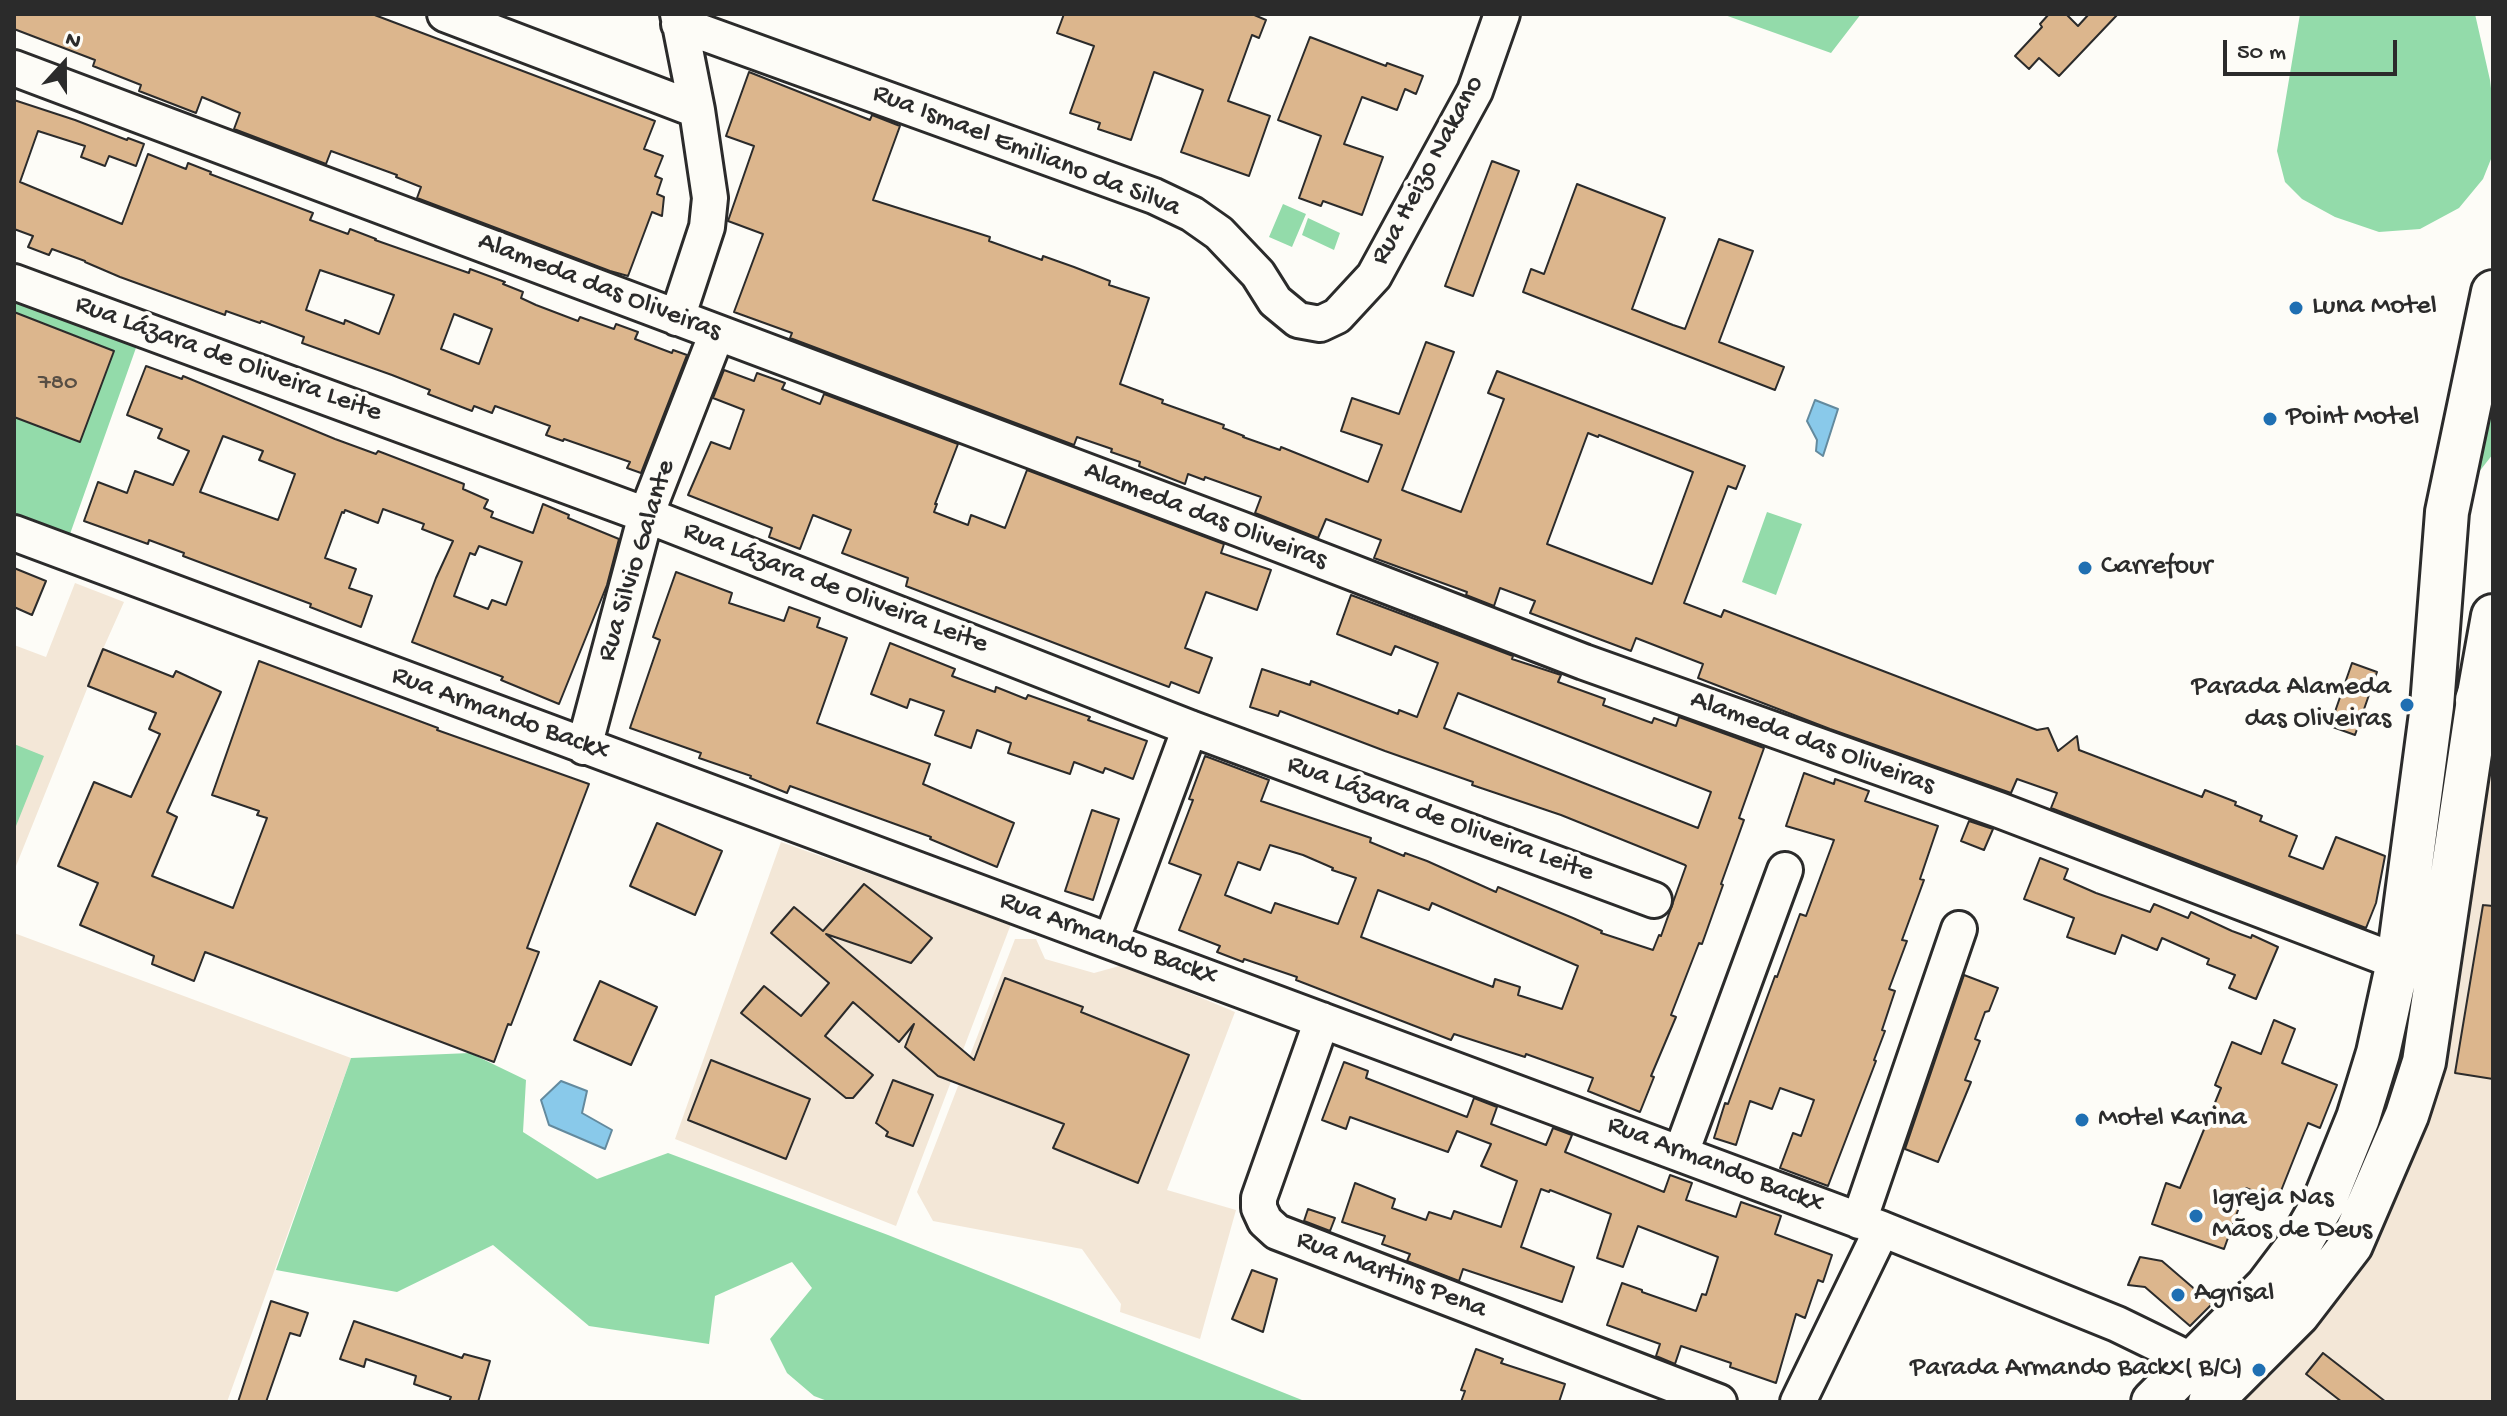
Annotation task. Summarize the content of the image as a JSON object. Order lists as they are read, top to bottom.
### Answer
{
  "streets": {
    "street": [
      "Rua Ismael Emiliano da Silva",
      "Rua Heizo Nakano",
      "Alameda das Oliveiras",
      "Rua Lázara de Oliveira Leite",
      "Rua Silvio Galante",
      "Rua Armando Backx",
      "Rua Martins Pena"
    ]
  },
  "crossings": [
    ["Rua Ismael Emiliano da Silva", "Rua Heizo Nakano"],
    ["Alameda das Oliveiras", "Rua Silvio Galante"],
    ["Rua Lázara de Oliveira Leite", "Rua Silvio Galante"],
    ["Rua Silvio Galante", "Rua Armando Backx"],
    ["Rua Armando Backx", "Rua Martins Pena"]
  ],
  "places": [
    "Luna Motel",
    "Point Motel",
    "Carrefour",
    "Parada Alameda das Oliveiras",
    "Motel Karina",
    "Igreja Nas Mãos de Deus",
    "Agrisal",
    "Parada Armando Backx( B/C)"
  ],
  "house_numbers": ["780"],
  "scale_bar": "50 m",
  "north": "top"
}
